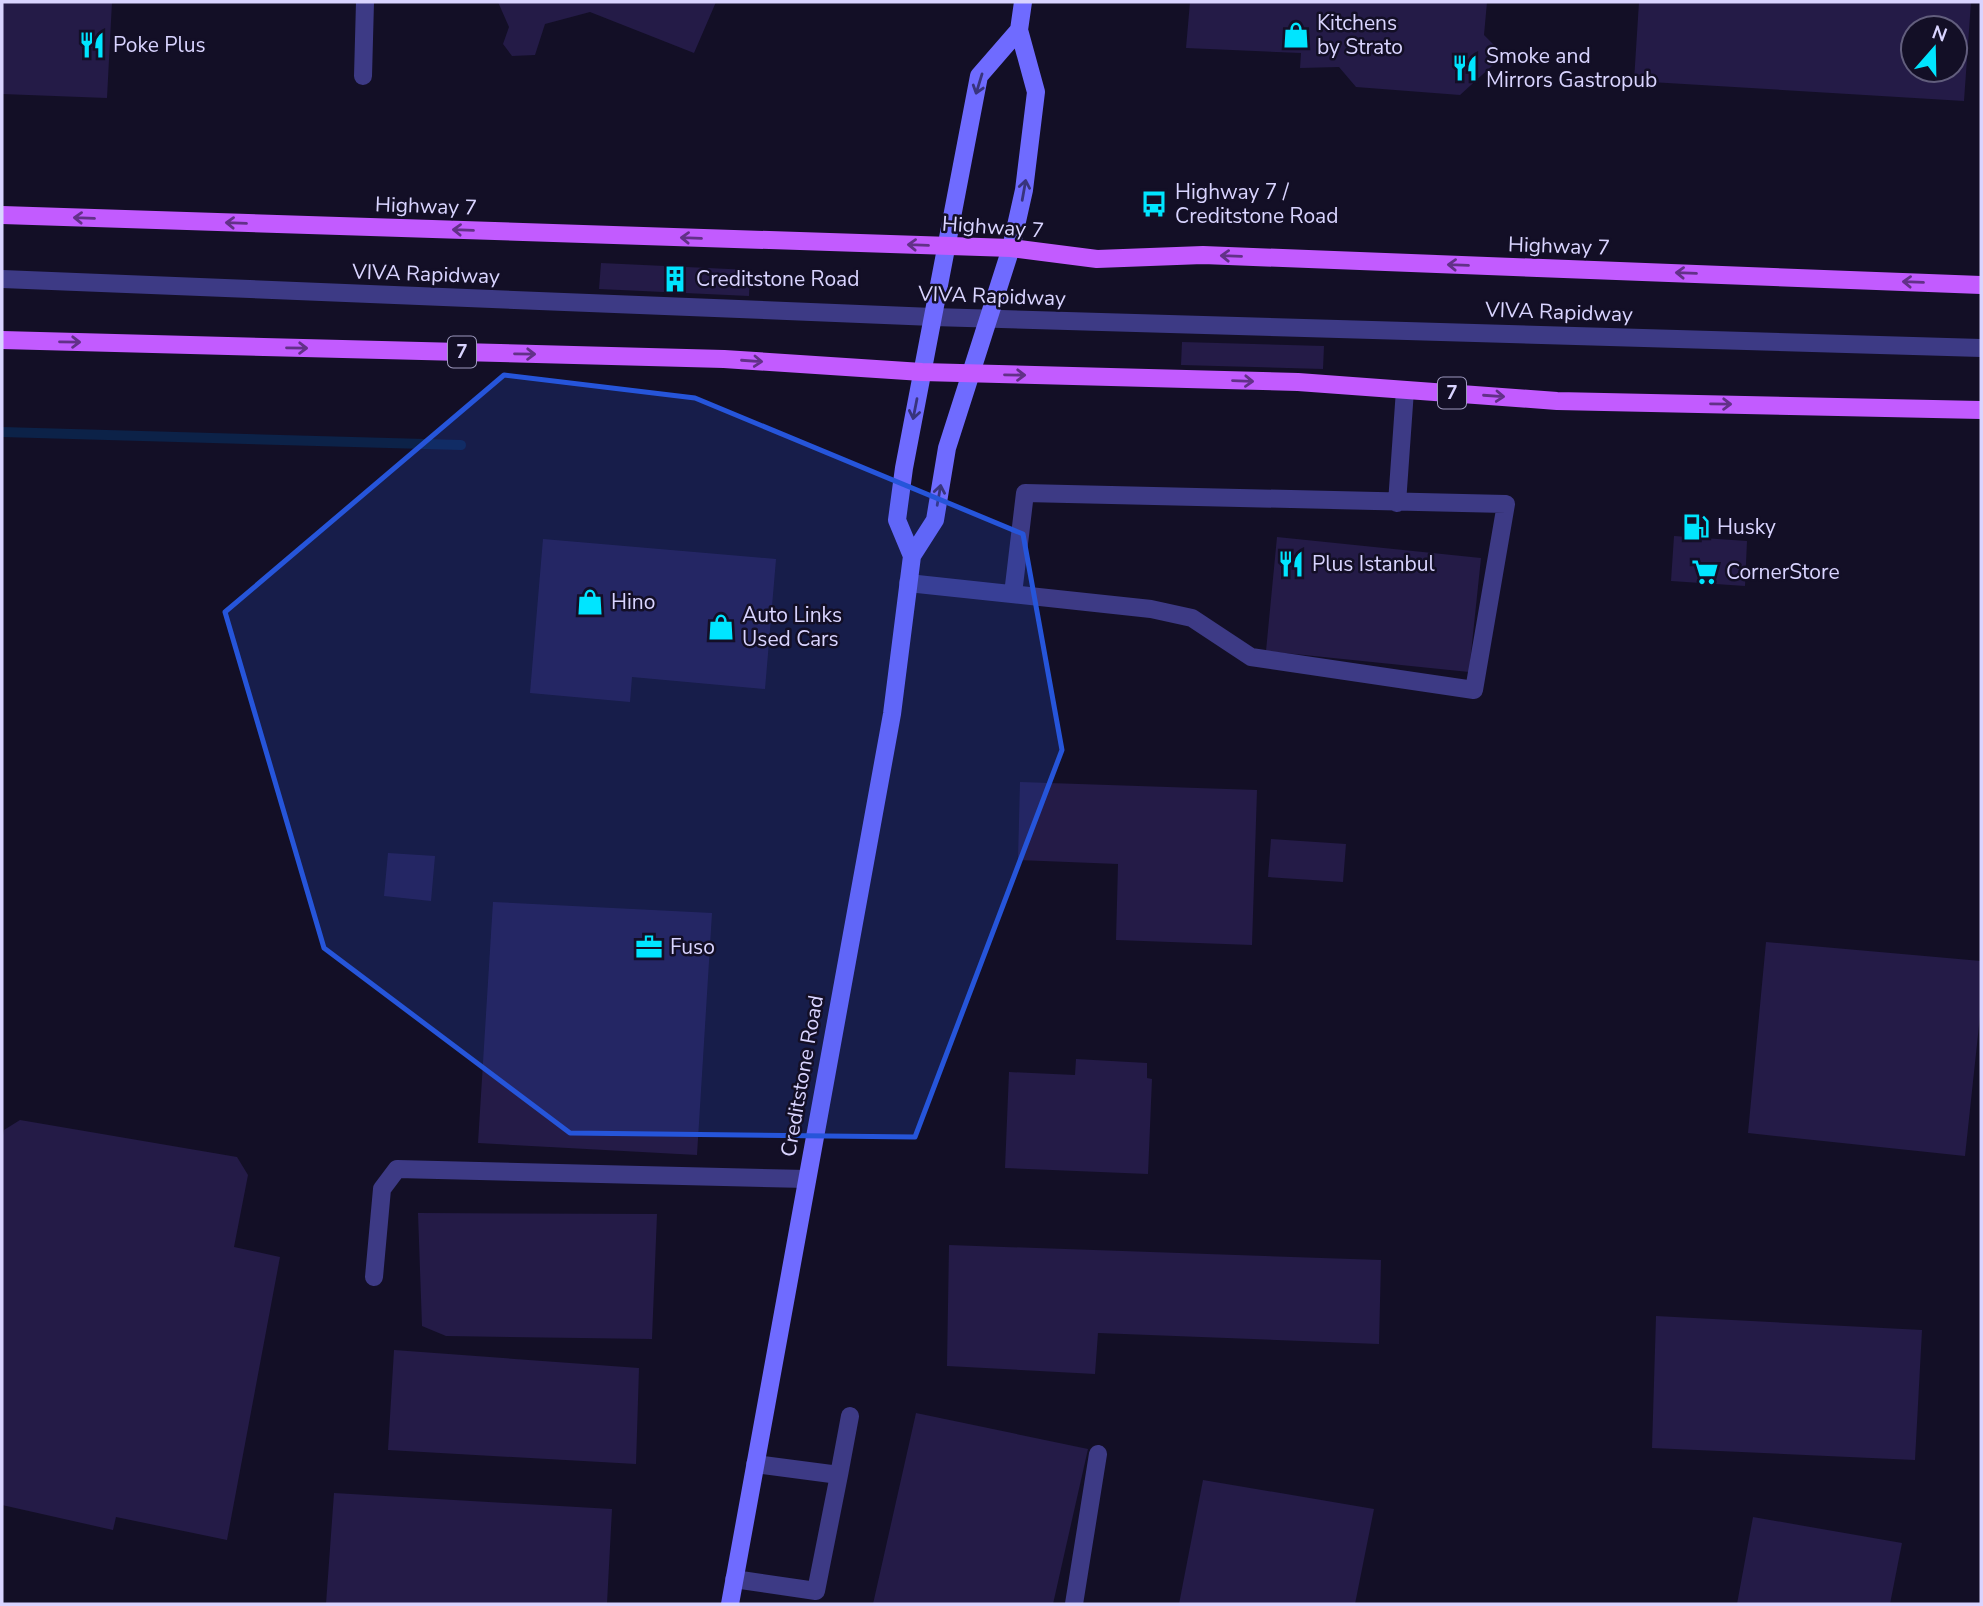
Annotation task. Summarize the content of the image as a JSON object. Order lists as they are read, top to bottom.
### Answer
{
  "streets": {
    "main road": ["Highway 7", "7"],
    "street": ["Creditstone Road"],
    "lane": ["VIVA Rapidway"]
  },
  "crossings": [
    ["Highway 7", "Creditstone Road"],
    ["VIVA Rapidway", "Creditstone Road"],
    ["7", "Creditstone Road"]
  ],
  "places": {
    "shop": ["Kitchens by Strato", "Hino", "Auto Links Used Cars"],
    "restaurant": ["Poke Plus", "Smoke and Mirrors Gastropub", "Plus Istanbul"],
    "bus stop": ["Highway 7 / Creditstone Road"],
    "building": ["Creditstone Road"],
    "fuel station": ["Husky"],
    "supermarket": ["CornerStore"],
    "office": ["Fuso"]
  },
  "north": "top"
}
